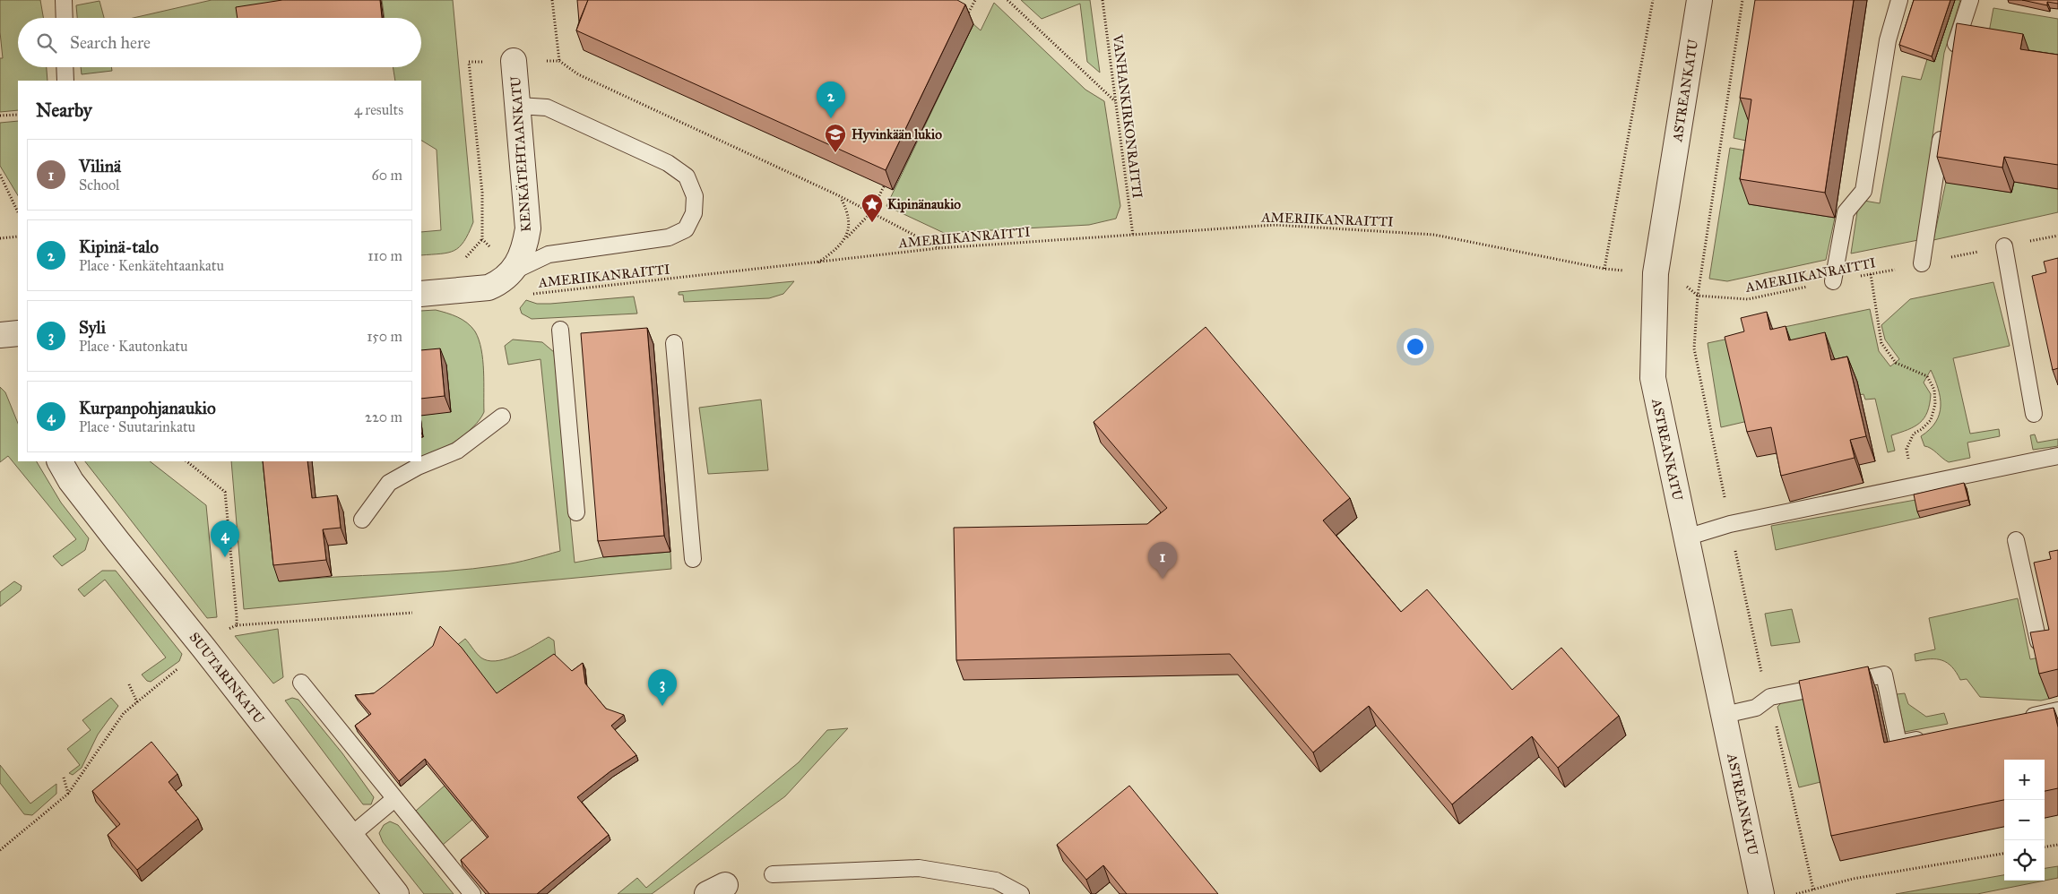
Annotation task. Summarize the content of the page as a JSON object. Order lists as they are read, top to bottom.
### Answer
{
  "streets": {
    "street": ["ASTREANKATU", "KENKÄTEHTAANKATU", "SUUTARINKATU"],
    "path": ["VANHANKIRKONRAITTI", "AMERIIKANRAITTI"]
  },
  "crossings": [
    ["ASTREANKATU", "AMERIIKANRAITTI"],
    ["VANHANKIRKONRAITTI", "AMERIIKANRAITTI"],
    ["KENKÄTEHTAANKATU", "AMERIIKANRAITTI"]
  ],
  "places": {
    "school or university": ["Hyvinkään lukio"],
    "place": ["Kipinänaukio"]
  },
  "page": {
    "search": "Search here",
    "heading": ["Nearby", "4 results"],
    "pins": [
      "2",
      "4",
      "1",
      "3"
    ],
    "list": [
      {
        "mark": "1",
        "name": "Vilinä",
        "note": "School",
        "value": "60 m"
      },
      {
        "mark": "2",
        "name": "Kipinä-talo",
        "note": "Place · Kenkätehtaankatu",
        "value": "110 m"
      },
      {
        "mark": "3",
        "name": "Syli",
        "note": "Place · Kautonkatu",
        "value": "150 m"
      },
      {
        "mark": "4",
        "name": "Kurpanpohjanaukio",
        "note": "Place · Suutarinkatu",
        "value": "220 m"
      }
    ],
    "map_buttons": ["+", "−"]
  }
}
